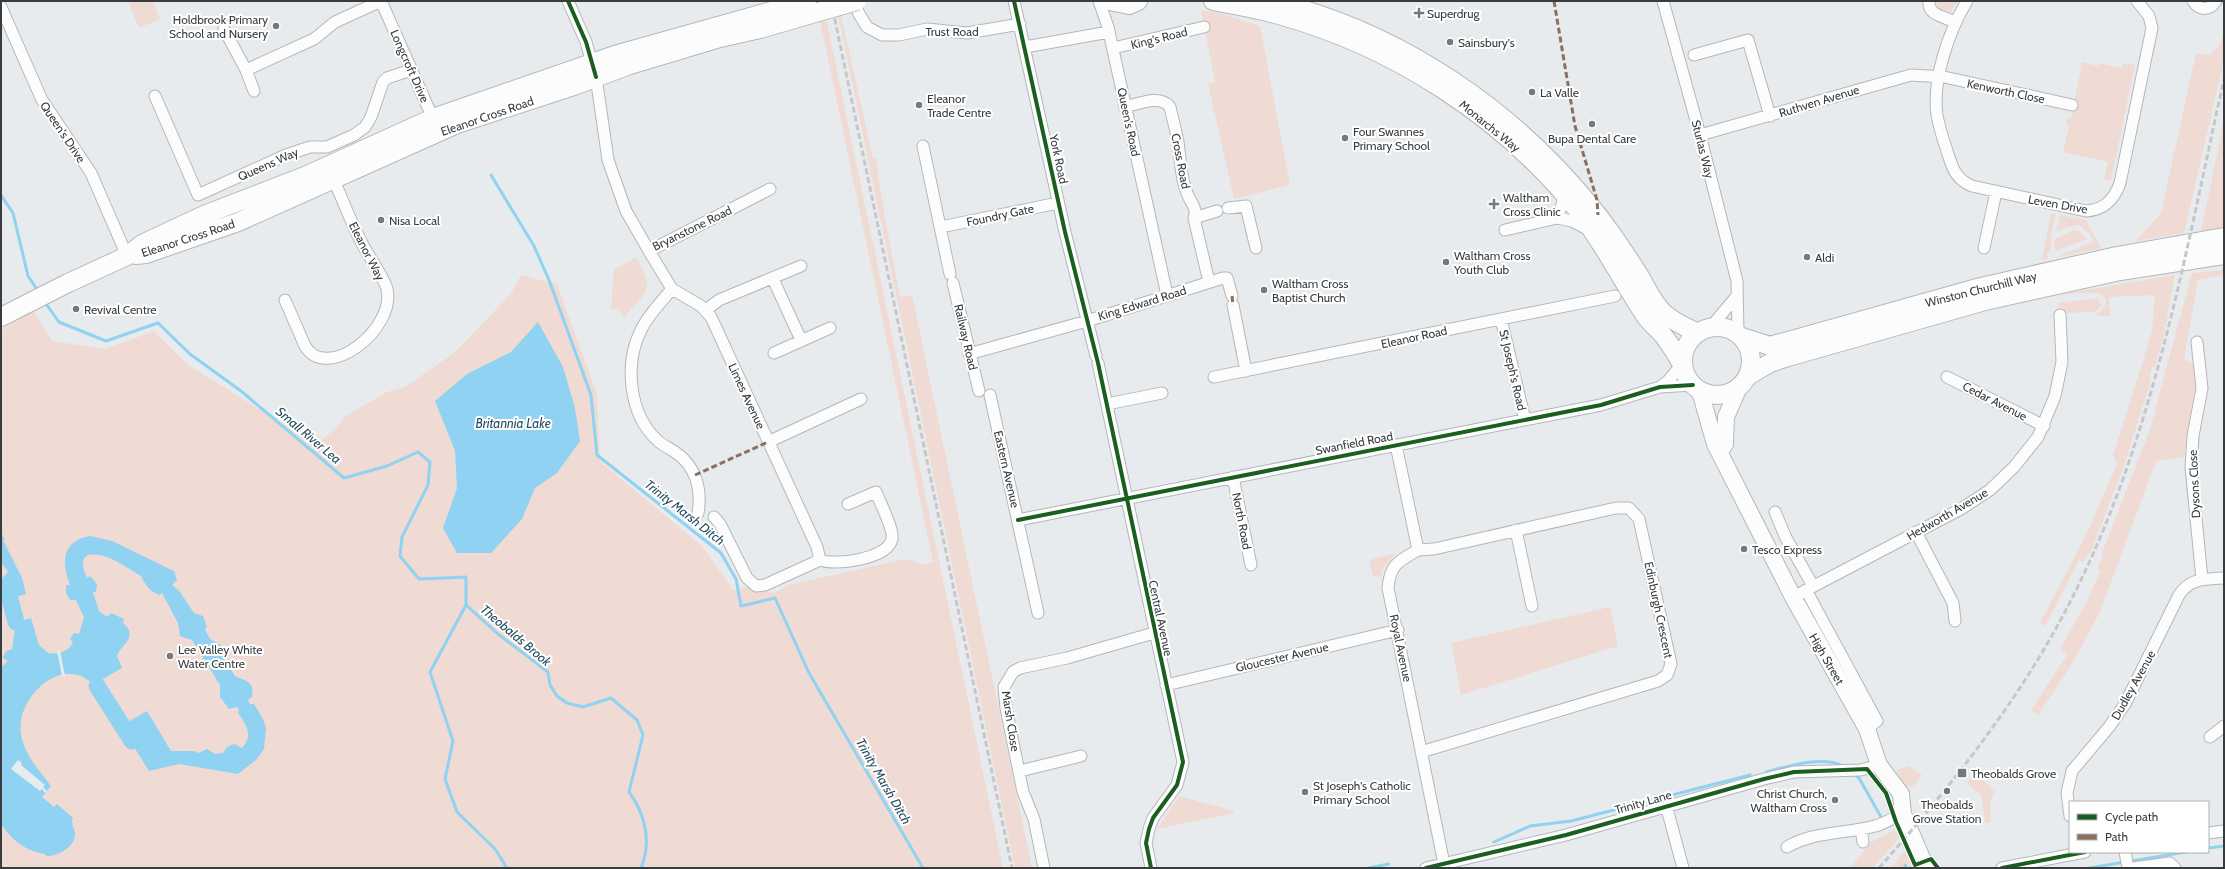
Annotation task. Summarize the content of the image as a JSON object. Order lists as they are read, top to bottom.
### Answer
{
  "streets": {
    "main road": [
      "Eleanor Cross Road",
      "Monarchs Way",
      "Winston Churchill Way",
      "High Street"
    ],
    "street": [
      "Trust Road",
      "King's Road",
      "Longcroft Drive",
      "Kenworth Close",
      "Ruthven Avenue",
      "Queen's Road",
      "Queen's Drive",
      "Sturlas Way",
      "York Road",
      "Cross Road",
      "Queens Way",
      "Leven Drive",
      "Foundry Gate",
      "Bryanstone Road",
      "Eleanor Way",
      "King Edward Road",
      "Railway Road",
      "Eleanor Road",
      "St Joseph's Road",
      "Limes Avenue",
      "Cedar Avenue",
      "Swanfield Road",
      "Eastern Avenue",
      "Dysons Close",
      "Hedworth Avenue",
      "North Road",
      "Edinburgh Crescent",
      "Central Avenue",
      "Royal Avenue",
      "Gloucester Avenue",
      "Dudley Avenue",
      "Marsh Close",
      "Trinity Lane"
    ]
  },
  "crossings": [
    ["Trust Road", "Eleanor Cross Road"],
    ["Trust Road", "York Road"],
    ["King's Road", "Queen's Road"],
    ["Longcroft Drive", "Eleanor Cross Road"],
    ["Longcroft Drive", "Queens Way"],
    ["Kenworth Close", "Ruthven Avenue"],
    ["Kenworth Close", "Leven Drive"],
    ["Ruthven Avenue", "Sturlas Way"],
    ["Ruthven Avenue", "Leven Drive"],
    ["Eleanor Cross Road", "Queen's Drive"],
    ["Eleanor Cross Road", "Bryanstone Road"],
    ["Eleanor Cross Road", "Eleanor Way"],
    ["Queen's Road", "Cross Road"],
    ["Queen's Road", "King Edward Road"],
    ["Monarchs Way", "Sturlas Way"],
    ["Monarchs Way", "Winston Churchill Way"],
    ["Monarchs Way", "Swanfield Road"],
    ["Monarchs Way", "High Street"],
    ["Sturlas Way", "Winston Churchill Way"],
    ["Sturlas Way", "Swanfield Road"],
    ["Sturlas Way", "High Street"],
    ["York Road", "Foundry Gate"],
    ["York Road", "King Edward Road"],
    ["York Road", "Central Avenue"],
    ["Cross Road", "King Edward Road"],
    ["Foundry Gate", "Railway Road"],
    ["Winston Churchill Way", "Swanfield Road"],
    ["Winston Churchill Way", "High Street"],
    ["King Edward Road", "Railway Road"],
    ["King Edward Road", "Eleanor Road"],
    ["King Edward Road", "Central Avenue"],
    ["Eleanor Road", "St Joseph's Road"],
    ["St Joseph's Road", "Swanfield Road"],
    ["Cedar Avenue", "Hedworth Avenue"],
    ["Swanfield Road", "Eastern Avenue"],
    ["Swanfield Road", "North Road"],
    ["Swanfield Road", "Central Avenue"],
    ["Swanfield Road", "High Street"],
    ["Dysons Close", "Dudley Avenue"],
    ["Hedworth Avenue", "High Street"],
    ["Edinburgh Crescent", "Royal Avenue"],
    ["Central Avenue", "Gloucester Avenue"],
    ["Central Avenue", "Marsh Close"],
    ["Royal Avenue", "Gloucester Avenue"],
    ["Royal Avenue", "Trinity Lane"],
    ["High Street", "Trinity Lane"]
  ],
  "water": [
    "Britannia Lake",
    "Small River Lea",
    "Trinity Marsh Ditch",
    "Theobalds Brook"
  ],
  "places": {
    "health": ["Superdrug", "Waltham Cross Clinic"],
    "other": [
      "Holdbrook Primary School and Nursery",
      "Sainsbury's",
      "La Valle",
      "Eleanor Trade Centre",
      "Bupa Dental Care",
      "Four Swannes Primary School",
      "Nisa Local",
      "Aldi",
      "Waltham Cross Youth Club",
      "Waltham Cross Baptist Church",
      "Revival Centre",
      "Tesco Express",
      "Lee Valley White Water Centre",
      "Theobalds Grove Station",
      "St Joseph's Catholic Primary School",
      "Christ Church, Waltham Cross"
    ],
    "transit": ["Theobalds Grove"]
  },
  "legend": ["Cycle path", "Path"]
}
